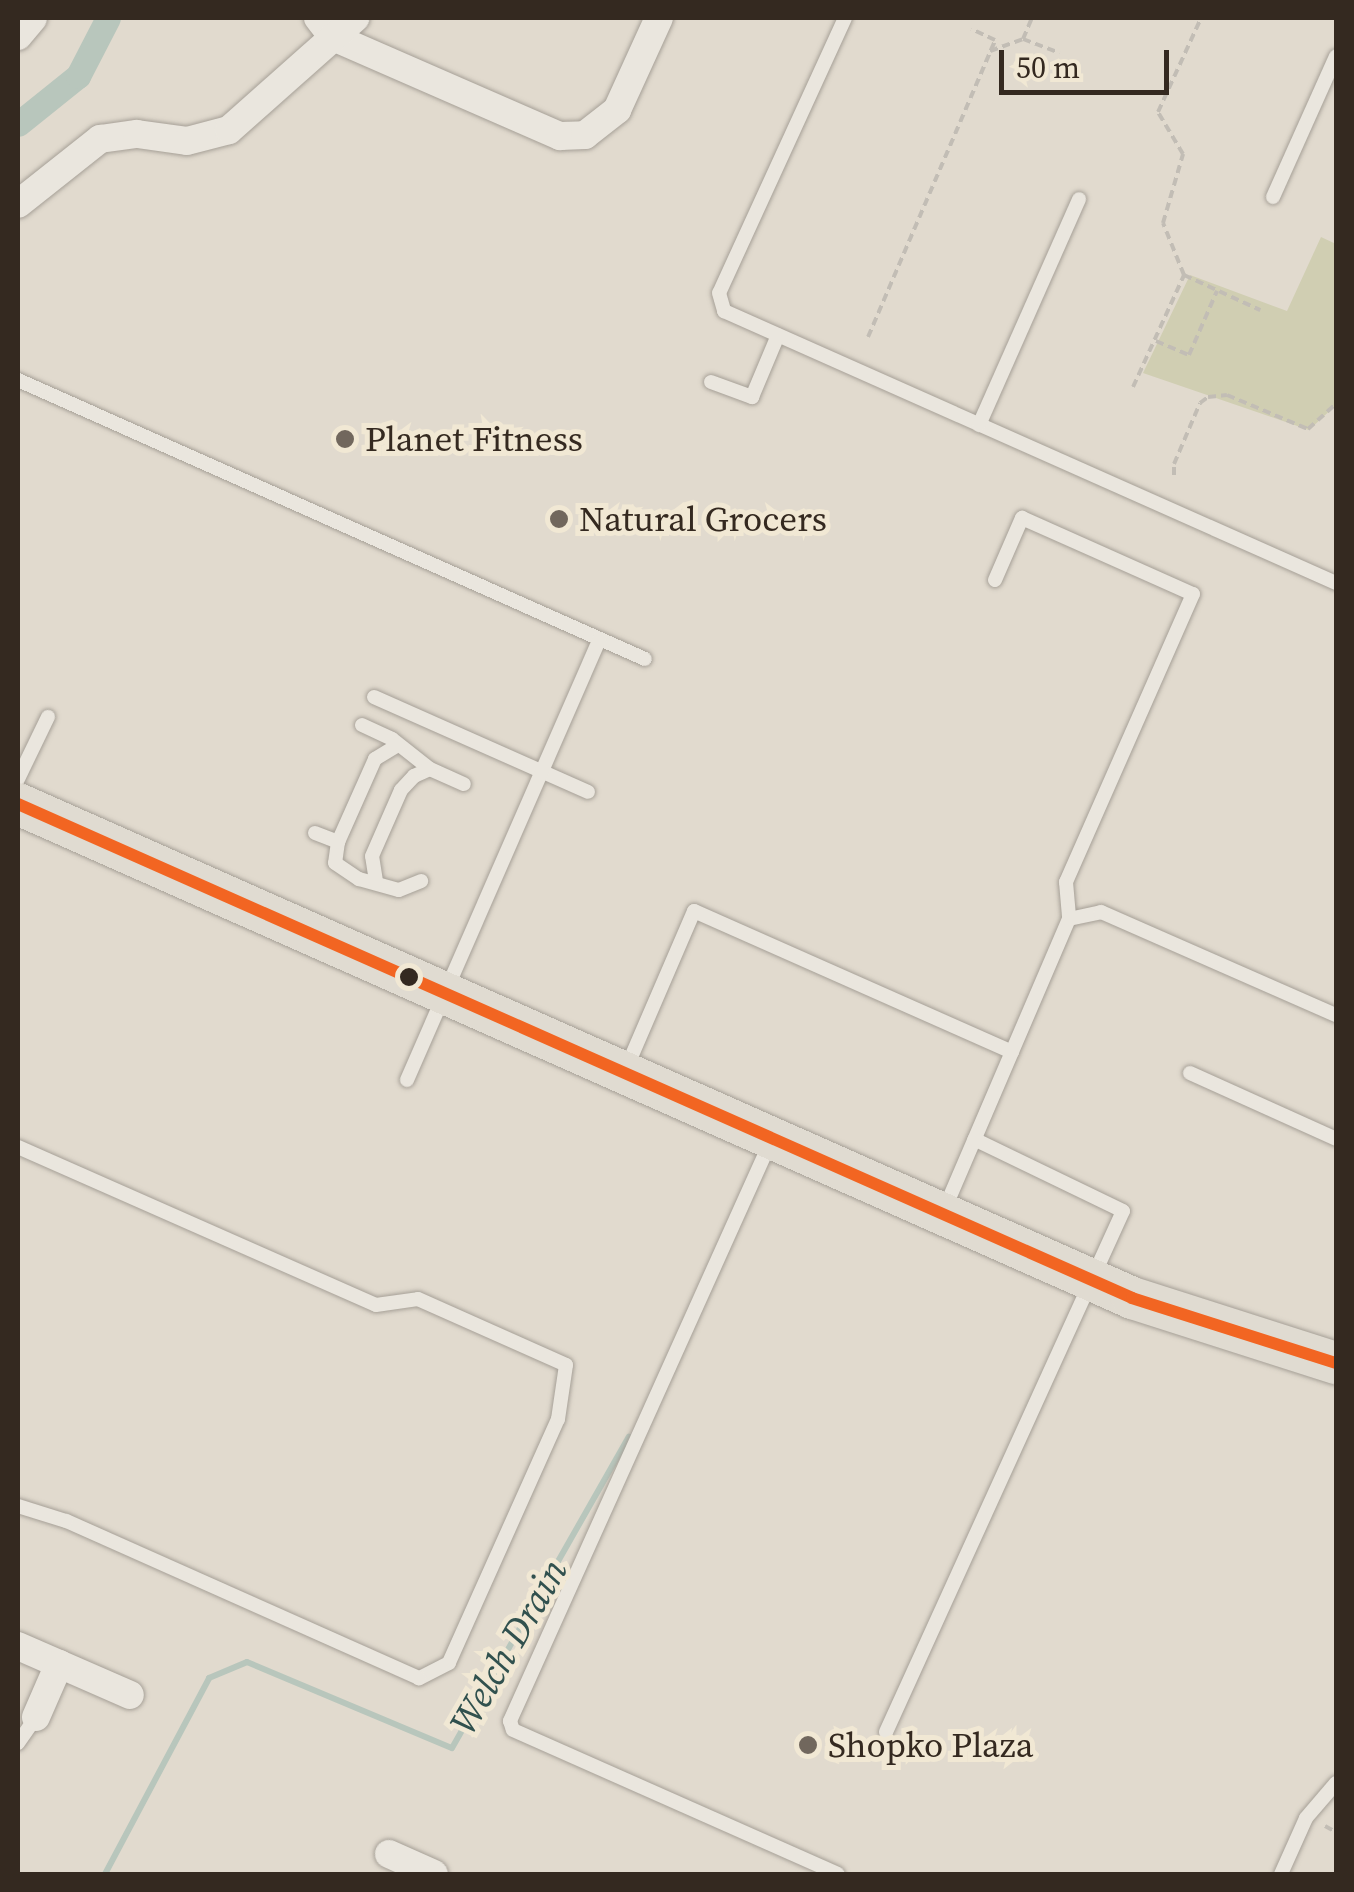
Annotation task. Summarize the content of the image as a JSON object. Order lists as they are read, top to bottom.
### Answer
{
  "water": ["Welch Drain"],
  "places": ["Planet Fitness", "Natural Grocers", "Shopko Plaza"],
  "scale_bar": "50 m"
}
